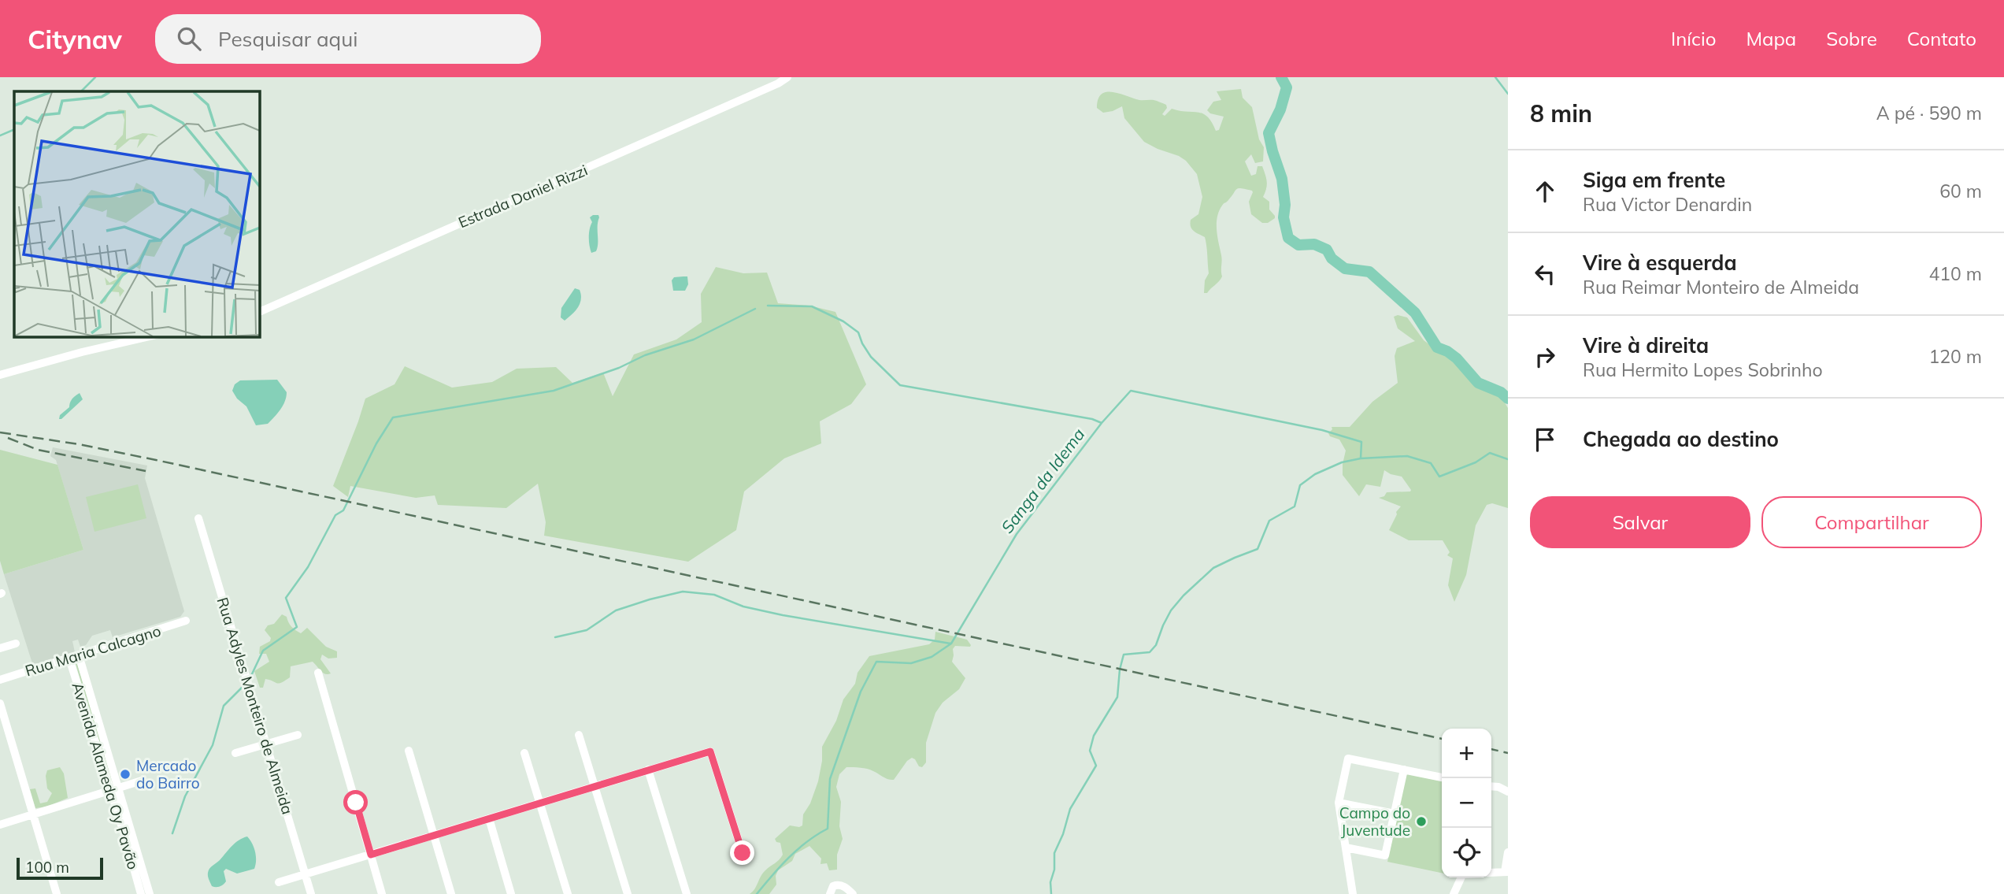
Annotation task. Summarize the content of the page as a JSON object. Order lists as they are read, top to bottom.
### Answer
{
  "streets": {
    "street": [
      "Estrada Daniel Rizzi",
      "Rua Maria Calcagno",
      "Rua Adyles Monteiro de Almeida",
      "Avenida Alameda Oy Pavão"
    ]
  },
  "crossings": [
    ["Rua Maria Calcagno", "Avenida Alameda Oy Pavão"]
  ],
  "water": ["Sanga da Idema"],
  "places": ["Mercado do Bairro", "Campo do Juventude"],
  "scale_bar": "100 m",
  "page": {
    "header": "Citynav",
    "search": "Pesquisar aqui",
    "nav": [
      "Início",
      "Mapa",
      "Sobre",
      "Contato"
    ],
    "heading": ["8 min", "A pé · 590 m"],
    "list": [
      ["Siga em frente", "Rua Victor Denardin", "60 m"],
      ["Vire à esquerda", "Rua Reimar Monteiro de Almeida", "410 m"],
      ["Vire à direita", "Rua Hermito Lopes Sobrinho", "120 m"],
      "Chegada ao destino"
    ],
    "buttons": ["Salvar", "Compartilhar"],
    "map_buttons": ["+", "−"],
    "scale": "100 m"
  }
}
